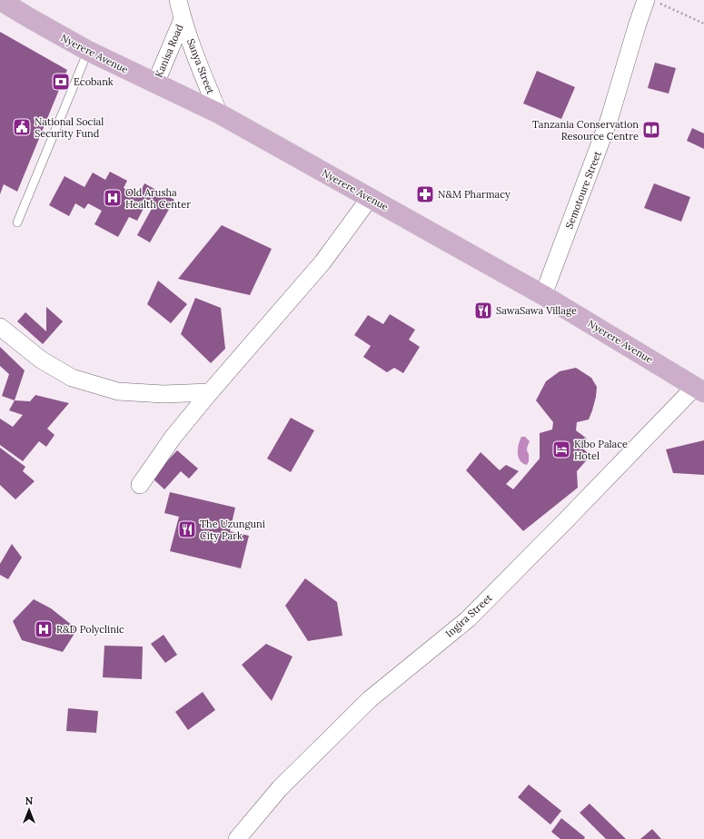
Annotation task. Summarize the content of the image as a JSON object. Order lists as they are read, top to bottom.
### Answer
{
  "streets": {
    "main road": ["Nyerere Avenue"],
    "street": [
      "Kanisa Road",
      "Sanya Street",
      "Semotoure Street",
      "Ingira Street"
    ]
  },
  "crossings": [
    ["Kanisa Road", "Nyerere Avenue"],
    ["Kanisa Road", "Sanya Street"],
    ["Nyerere Avenue", "Sanya Street"],
    ["Nyerere Avenue", "Semotoure Street"],
    ["Nyerere Avenue", "Ingira Street"]
  ],
  "places": {
    "bank": ["Ecobank"],
    "public building": ["National Social Security Fund"],
    "library": ["Tanzania Conservation Resource Centre"],
    "pharmacy": ["N&M Pharmacy"],
    "hospital": ["Old Arusha Health Center", "R&D Polyclinic"],
    "restaurant": ["SawaSawa Village", "The Uzunguni City Park"],
    "hotel": ["Kibo Palace Hotel"]
  },
  "north": "top"
}
